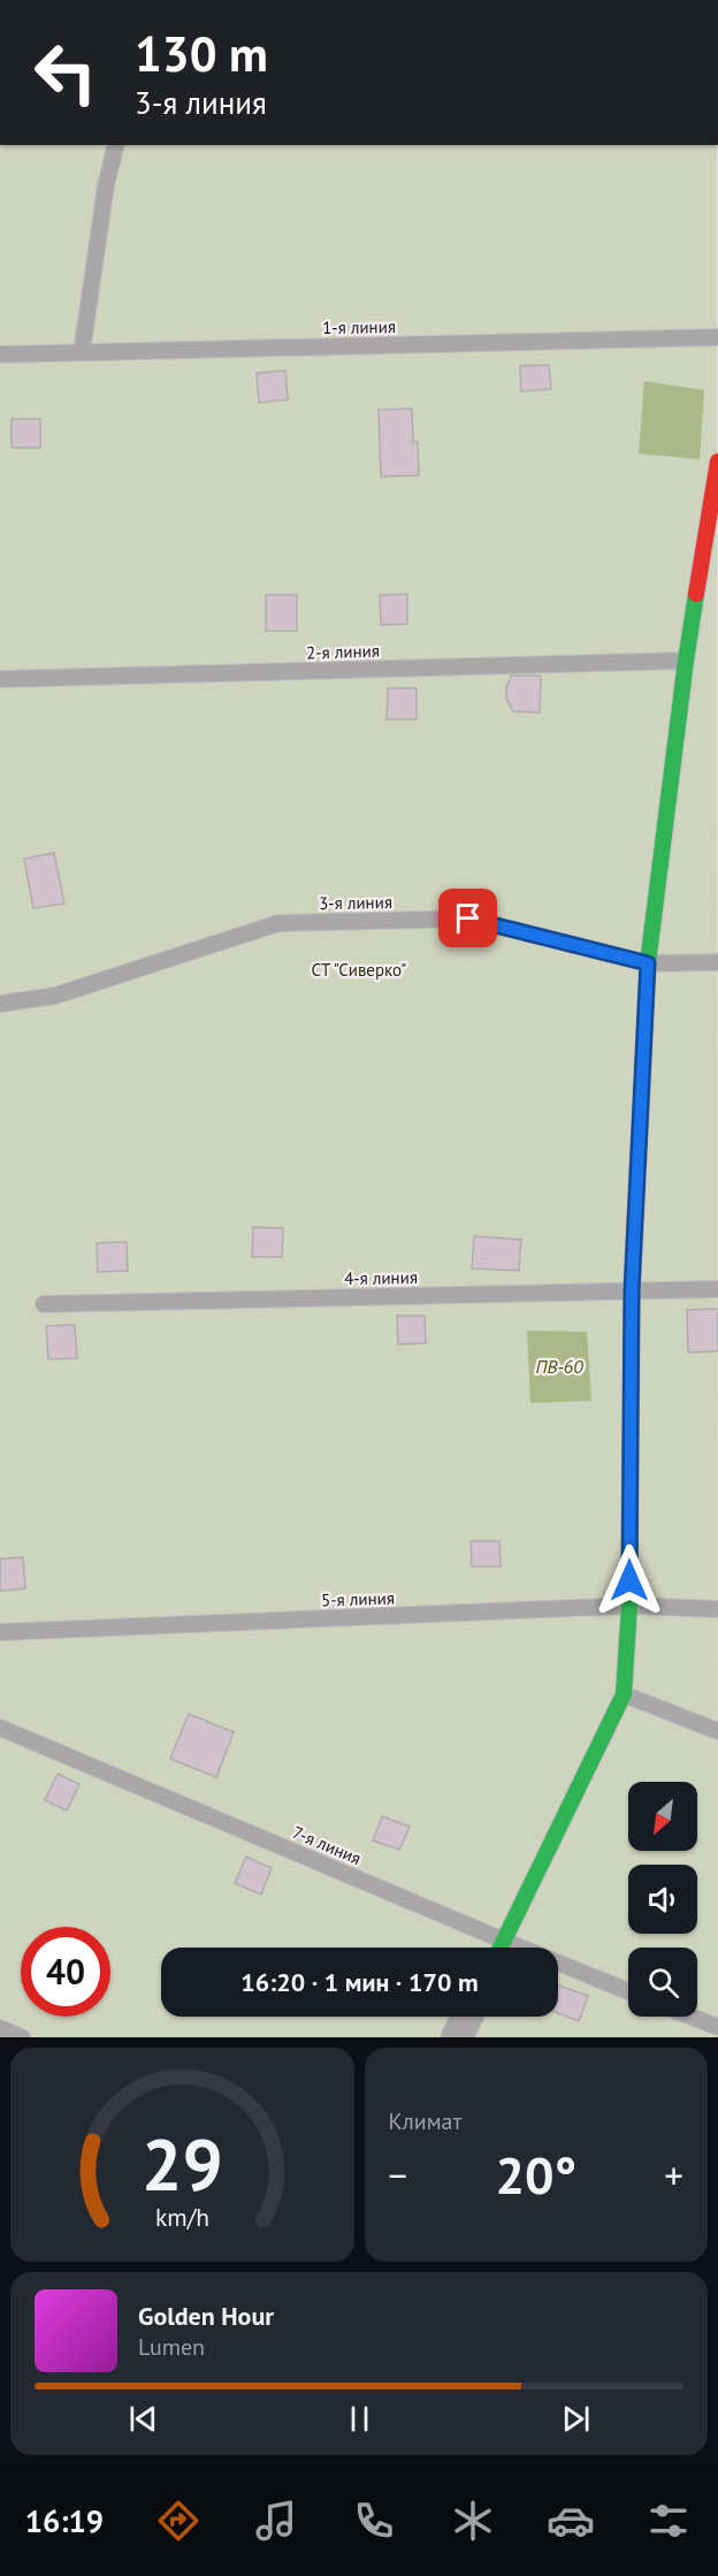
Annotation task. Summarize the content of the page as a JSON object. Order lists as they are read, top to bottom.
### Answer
{
  "streets": {
    "lane": [
      "1-я линия",
      "2-я линия",
      "3-я линия",
      "4-я линия",
      "5-я линия",
      "7-я линия"
    ]
  },
  "water": ["ПВ-60"],
  "parks": ["СТ \"Сиверко\""],
  "north": "bottom left",
  "page": {
    "turn": ["130 m", "3-я линия"],
    "limit": "40",
    "trip": "16:20 · 1 мин · 170 m",
    "tile": "Климат",
    "heat": ["−", "20°", "+"],
    "song": ["Golden Hour", "Lumen"],
    "tabs": "16:19",
    "gauge": ["29", "km/h"]
  }
}
